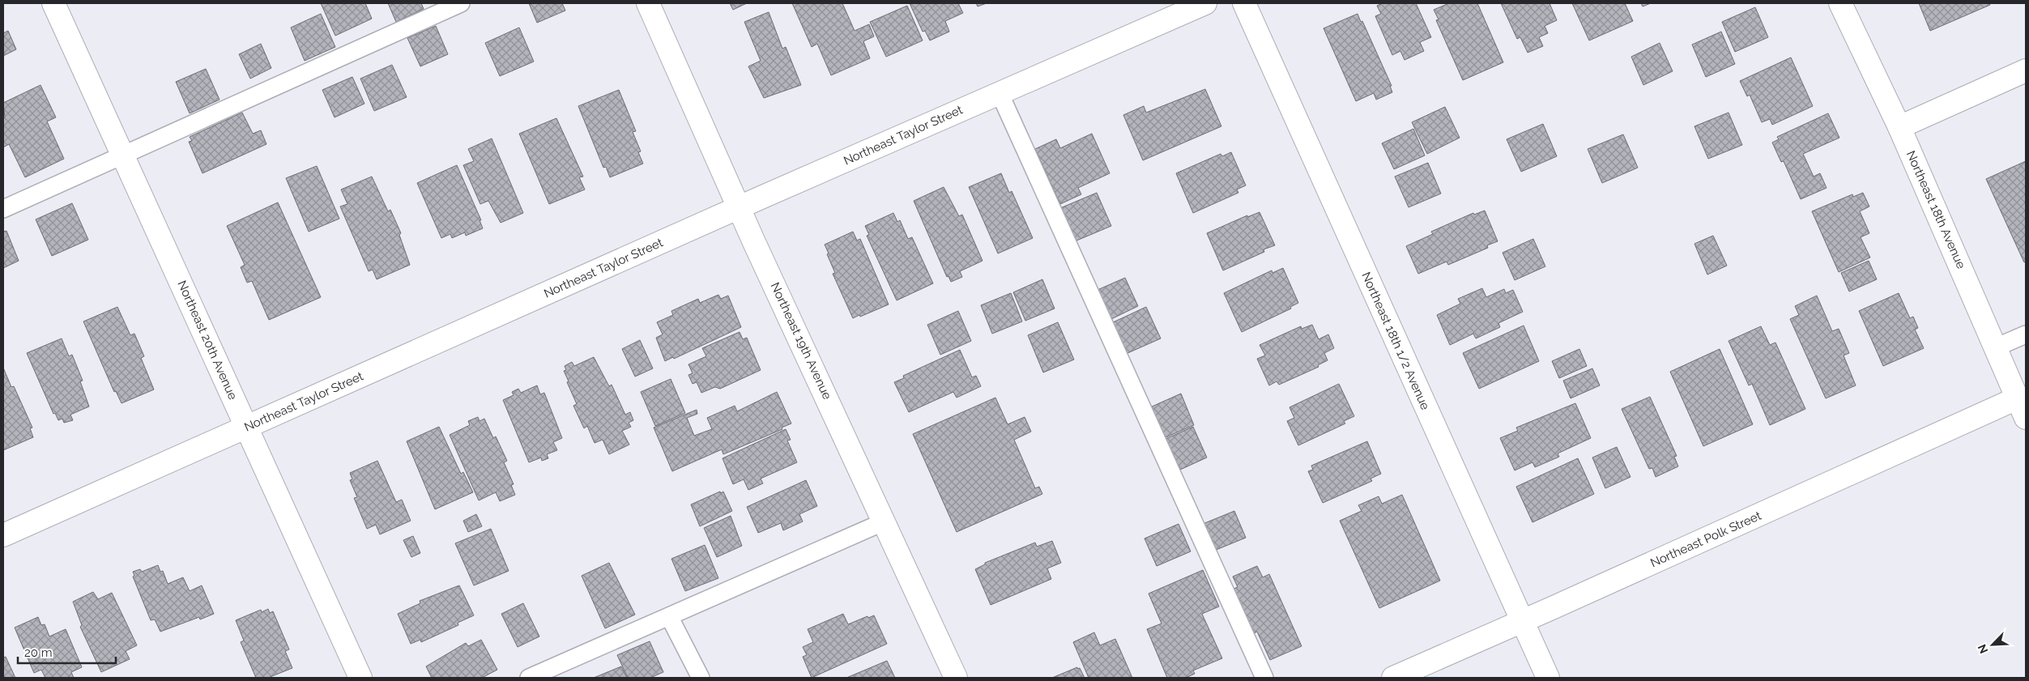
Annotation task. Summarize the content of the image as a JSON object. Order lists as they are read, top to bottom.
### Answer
{
  "streets": {
    "street": [
      "Northeast Taylor Street",
      "Northeast 18th Avenue",
      "Northeast 20th Avenue",
      "Northeast 19th Avenue",
      "Northeast 18th 1/2 Avenue",
      "Northeast Polk Street"
    ]
  },
  "crossings": [
    ["Northeast Taylor Street", "Northeast 20th Avenue"],
    ["Northeast Taylor Street", "Northeast 19th Avenue"],
    ["Northeast 18th Avenue", "Northeast Polk Street"],
    ["Northeast 18th 1/2 Avenue", "Northeast Polk Street"]
  ],
  "scale_bar": "20 m",
  "north": "bottom left"
}
